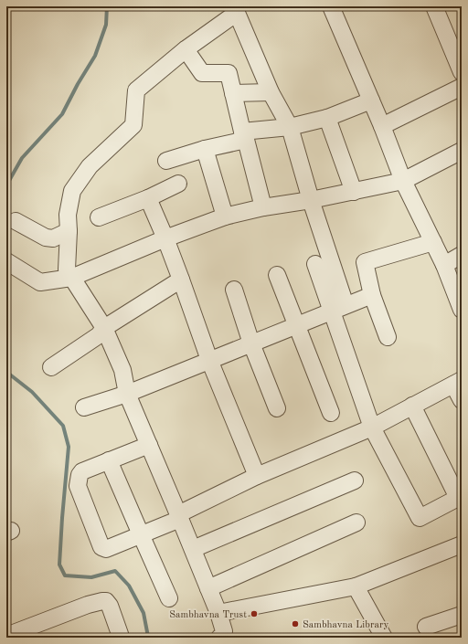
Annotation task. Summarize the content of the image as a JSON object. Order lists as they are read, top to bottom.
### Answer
{
  "places": ["Sambhavna Trust", "Sambhavna Library"]
}
